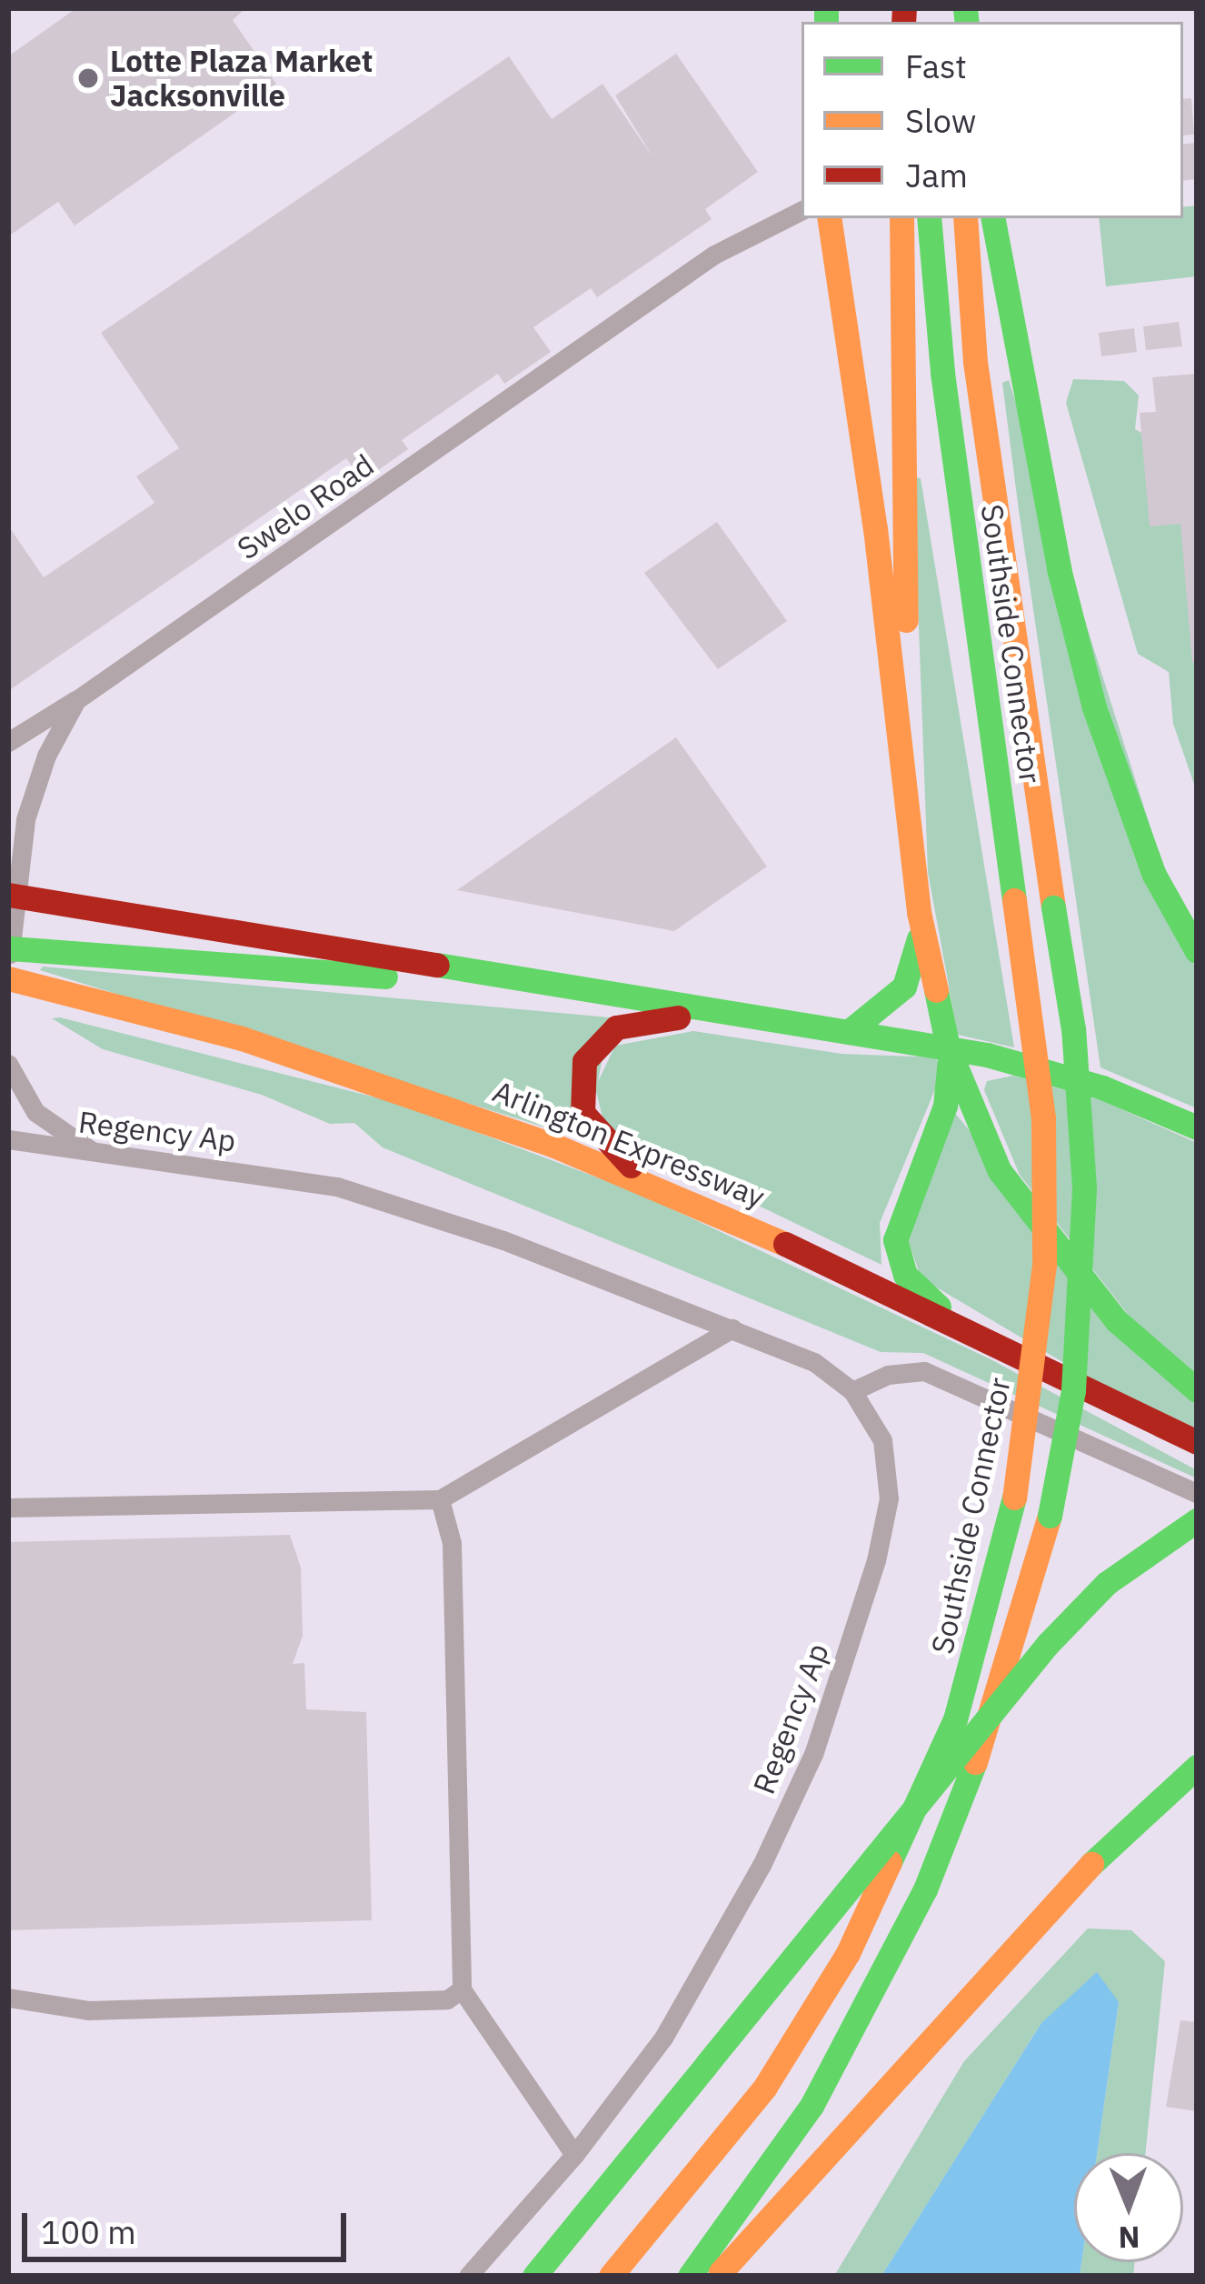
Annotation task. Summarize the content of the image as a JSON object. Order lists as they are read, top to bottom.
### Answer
{
  "streets": {
    "highway": ["Southside Connector", "Arlington Expressway"],
    "street": ["Swelo Road", "Regency Ap"]
  },
  "crossings": [
    ["Swelo Road", "Arlington Expressway"]
  ],
  "places": ["Lotte Plaza Market Jacksonville"],
  "legend": ["Fast", "Slow", "Jam"],
  "scale_bar": "100 m",
  "north": "bottom"
}
